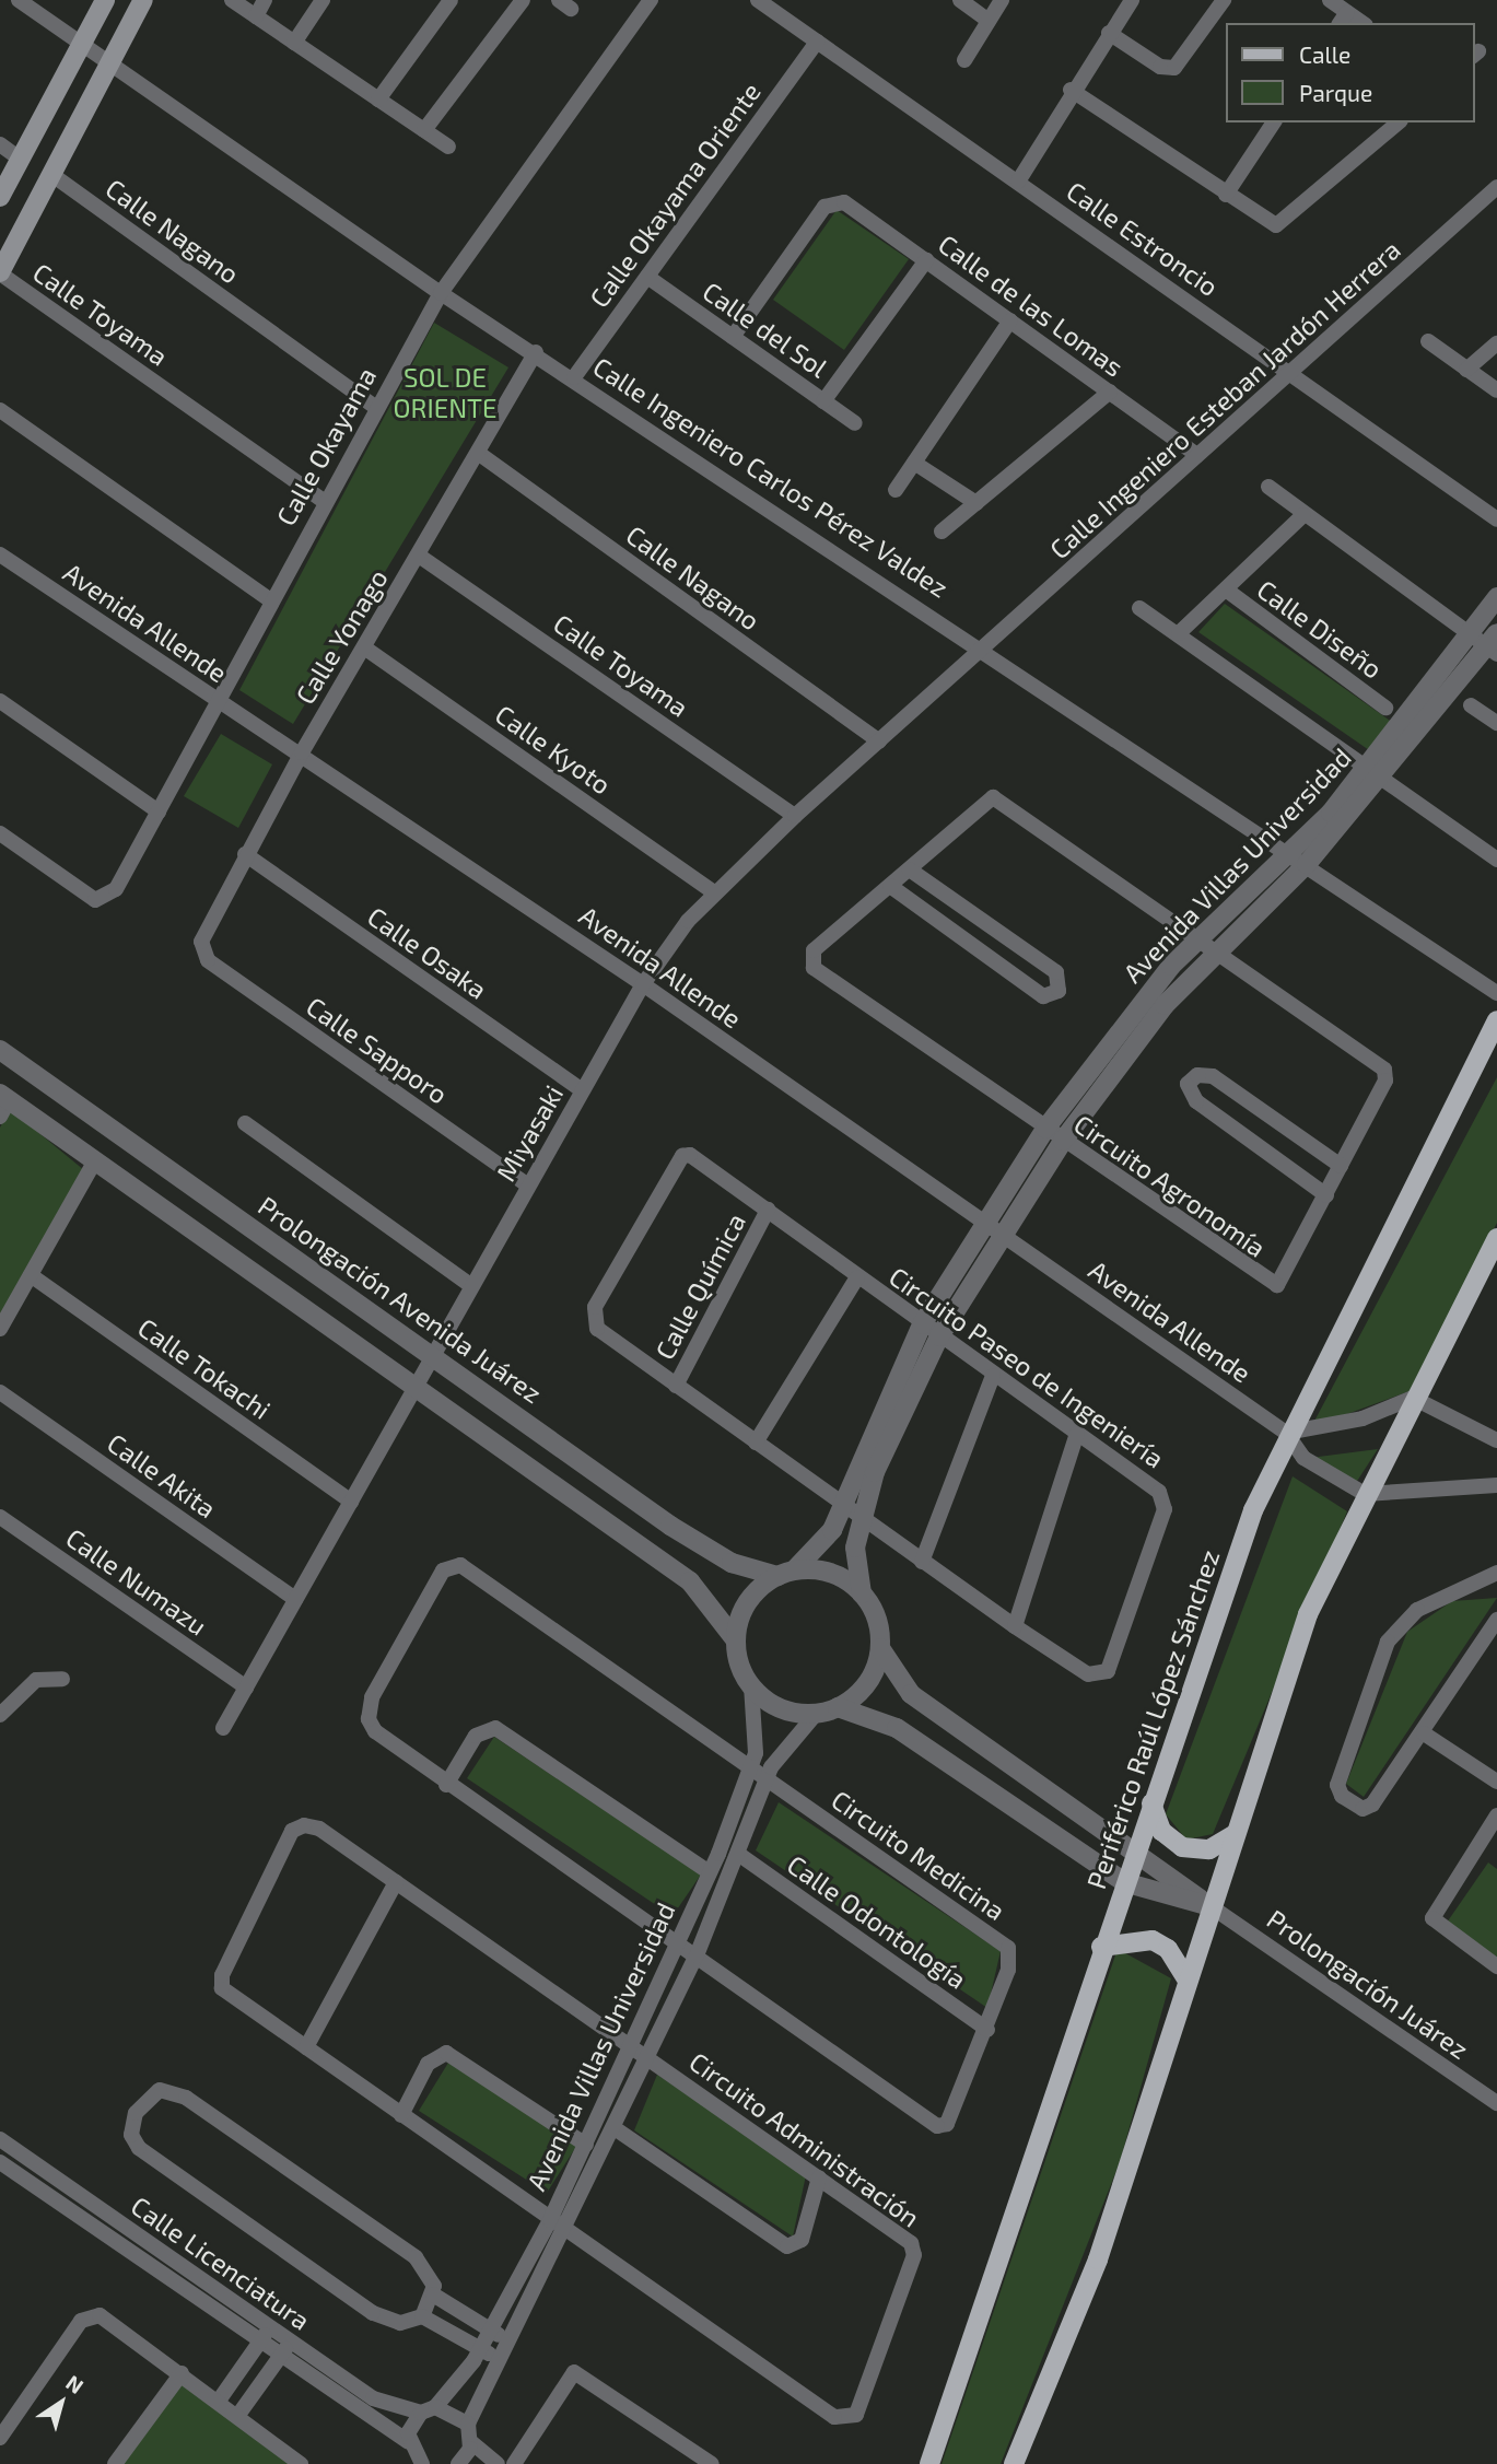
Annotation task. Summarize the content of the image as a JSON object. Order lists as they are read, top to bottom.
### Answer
{
  "streets": {
    "main road": ["Periférico Raúl López Sánchez"],
    "street": [
      "Calle Okayama Oriente",
      "Calle Nagano",
      "Calle Estroncio",
      "Calle de las Lomas",
      "Calle Toyama",
      "Calle del Sol",
      "Calle Ingeniero Esteban Jardón Herrera",
      "Calle Okayama",
      "Calle Ingeniero Carlos Pérez Valdez",
      "Avenida Allende",
      "Calle Diseño",
      "Calle Yonago",
      "Calle Kyoto",
      "Avenida Villas Universidad",
      "Calle Osaka",
      "Calle Sapporo",
      "Miyasaki",
      "Circuito Agronomía",
      "Calle Química",
      "Prolongación Avenida Juárez",
      "Circuito Paseo de Ingeniería",
      "Calle Tokachi",
      "Calle Akita",
      "Calle Numazu",
      "Circuito Medicina",
      "Calle Odontología",
      "Prolongación Juárez",
      "Circuito Administración",
      "Calle Licenciatura"
    ]
  },
  "crossings": [
    ["Calle Okayama Oriente", "Calle Estroncio"],
    ["Calle Okayama Oriente", "Calle del Sol"],
    ["Calle Okayama Oriente", "Calle Ingeniero Carlos Pérez Valdez"],
    ["Calle Nagano", "Calle Okayama"],
    ["Calle Nagano", "Calle Yonago"],
    ["Calle Nagano", "Miyasaki"],
    ["Calle Estroncio", "Calle Ingeniero Esteban Jardón Herrera"],
    ["Calle de las Lomas", "Calle del Sol"],
    ["Calle de las Lomas", "Calle Ingeniero Esteban Jardón Herrera"],
    ["Calle Toyama", "Calle Okayama"],
    ["Calle Toyama", "Calle Yonago"],
    ["Calle Toyama", "Miyasaki"],
    ["Calle Ingeniero Esteban Jardón Herrera", "Calle Ingeniero Carlos Pérez Valdez"],
    ["Calle Ingeniero Esteban Jardón Herrera", "Miyasaki"],
    ["Calle Okayama", "Calle Ingeniero Carlos Pérez Valdez"],
    ["Calle Okayama", "Avenida Allende"],
    ["Calle Ingeniero Carlos Pérez Valdez", "Calle Yonago"],
    ["Calle Ingeniero Carlos Pérez Valdez", "Avenida Villas Universidad"],
    ["Calle Ingeniero Carlos Pérez Valdez", "Miyasaki"],
    ["Avenida Allende", "Calle Yonago"],
    ["Avenida Allende", "Avenida Villas Universidad"],
    ["Avenida Allende", "Miyasaki"],
    ["Avenida Allende", "Periférico Raúl López Sánchez"],
    ["Calle Yonago", "Calle Kyoto"],
    ["Calle Yonago", "Calle Osaka"],
    ["Calle Yonago", "Calle Sapporo"],
    ["Calle Kyoto", "Miyasaki"],
    ["Avenida Villas Universidad", "Circuito Agronomía"],
    ["Avenida Villas Universidad", "Prolongación Avenida Juárez"],
    ["Avenida Villas Universidad", "Circuito Paseo de Ingeniería"],
    ["Avenida Villas Universidad", "Circuito Medicina"],
    ["Avenida Villas Universidad", "Calle Odontología"],
    ["Avenida Villas Universidad", "Circuito Administración"],
    ["Avenida Villas Universidad", "Calle Licenciatura"],
    ["Calle Osaka", "Miyasaki"],
    ["Calle Sapporo", "Miyasaki"],
    ["Miyasaki", "Prolongación Avenida Juárez"],
    ["Miyasaki", "Calle Tokachi"],
    ["Miyasaki", "Calle Akita"],
    ["Miyasaki", "Calle Numazu"],
    ["Calle Química", "Circuito Paseo de Ingeniería"],
    ["Circuito Medicina", "Calle Odontología"]
  ],
  "parks": ["SOL DE ORIENTE"],
  "legend": ["Calle", "Parque"],
  "north": "top right"
}
